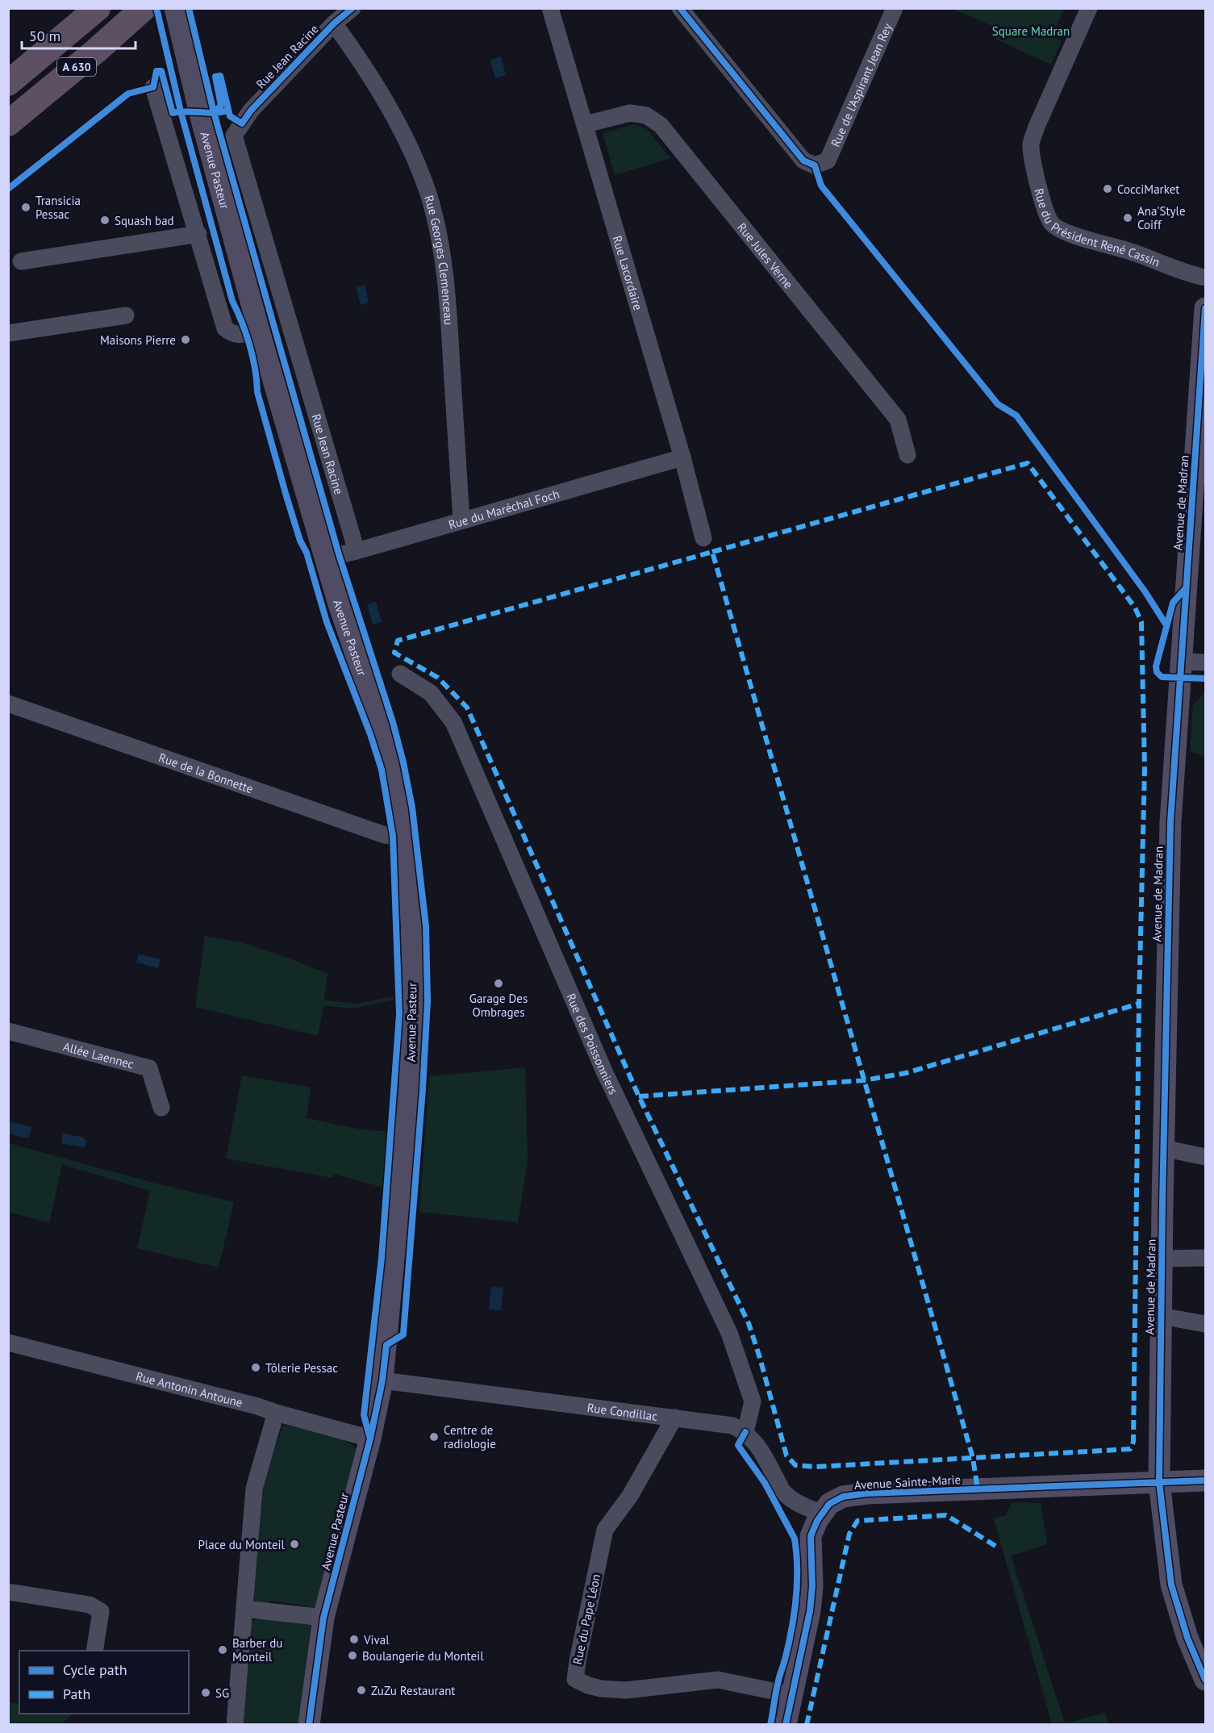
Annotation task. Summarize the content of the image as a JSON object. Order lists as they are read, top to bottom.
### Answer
{
  "streets": {
    "highway": ["A 630"],
    "main road": ["Avenue Pasteur", "Avenue de Madran", "Avenue Sainte-Marie"],
    "street": [
      "Rue Jean Racine",
      "Rue de l'Aspirant Jean Rey",
      "Rue du Président René Cassin",
      "Rue Jules Verne",
      "Rue Georges Clemenceau",
      "Rue Lacordaire",
      "Rue du Maréchal Foch",
      "Rue de la Bonnette",
      "Rue des Poissonniers",
      "Allée Laennec",
      "Rue Antonin Antoune",
      "Rue Condillac",
      "Rue du Pape Léon"
    ]
  },
  "crossings": [
    ["Rue Jean Racine", "Rue Georges Clemenceau"],
    ["Rue Jean Racine", "Rue du Maréchal Foch"],
    ["Avenue Pasteur", "Rue du Maréchal Foch"],
    ["Avenue Pasteur", "Rue de la Bonnette"],
    ["Avenue Pasteur", "Rue Antonin Antoune"],
    ["Avenue Pasteur", "Rue Condillac"],
    ["Rue Jules Verne", "Rue Lacordaire"],
    ["Rue Georges Clemenceau", "Rue du Maréchal Foch"],
    ["Rue Lacordaire", "Rue du Maréchal Foch"],
    ["Avenue de Madran", "Avenue Sainte-Marie"],
    ["Rue des Poissonniers", "Rue Condillac"],
    ["Rue Condillac", "Rue du Pape Léon"],
    ["Avenue Sainte-Marie", "Rue du Pape Léon"]
  ],
  "parks": ["Square Madran"],
  "places": [
    "CocciMarket",
    "Transicia Pessac",
    "Ana'Style Coiff",
    "Squash bad",
    "Maisons Pierre",
    "Garage Des Ombrages",
    "Tôlerie Pessac",
    "Centre de radiologie",
    "Place du Monteil",
    "Vival",
    "Barber du Monteil",
    "Boulangerie du Monteil",
    "ZuZu Restaurant",
    "SG"
  ],
  "legend": ["Cycle path", "Path"],
  "scale_bar": "50 m"
}
